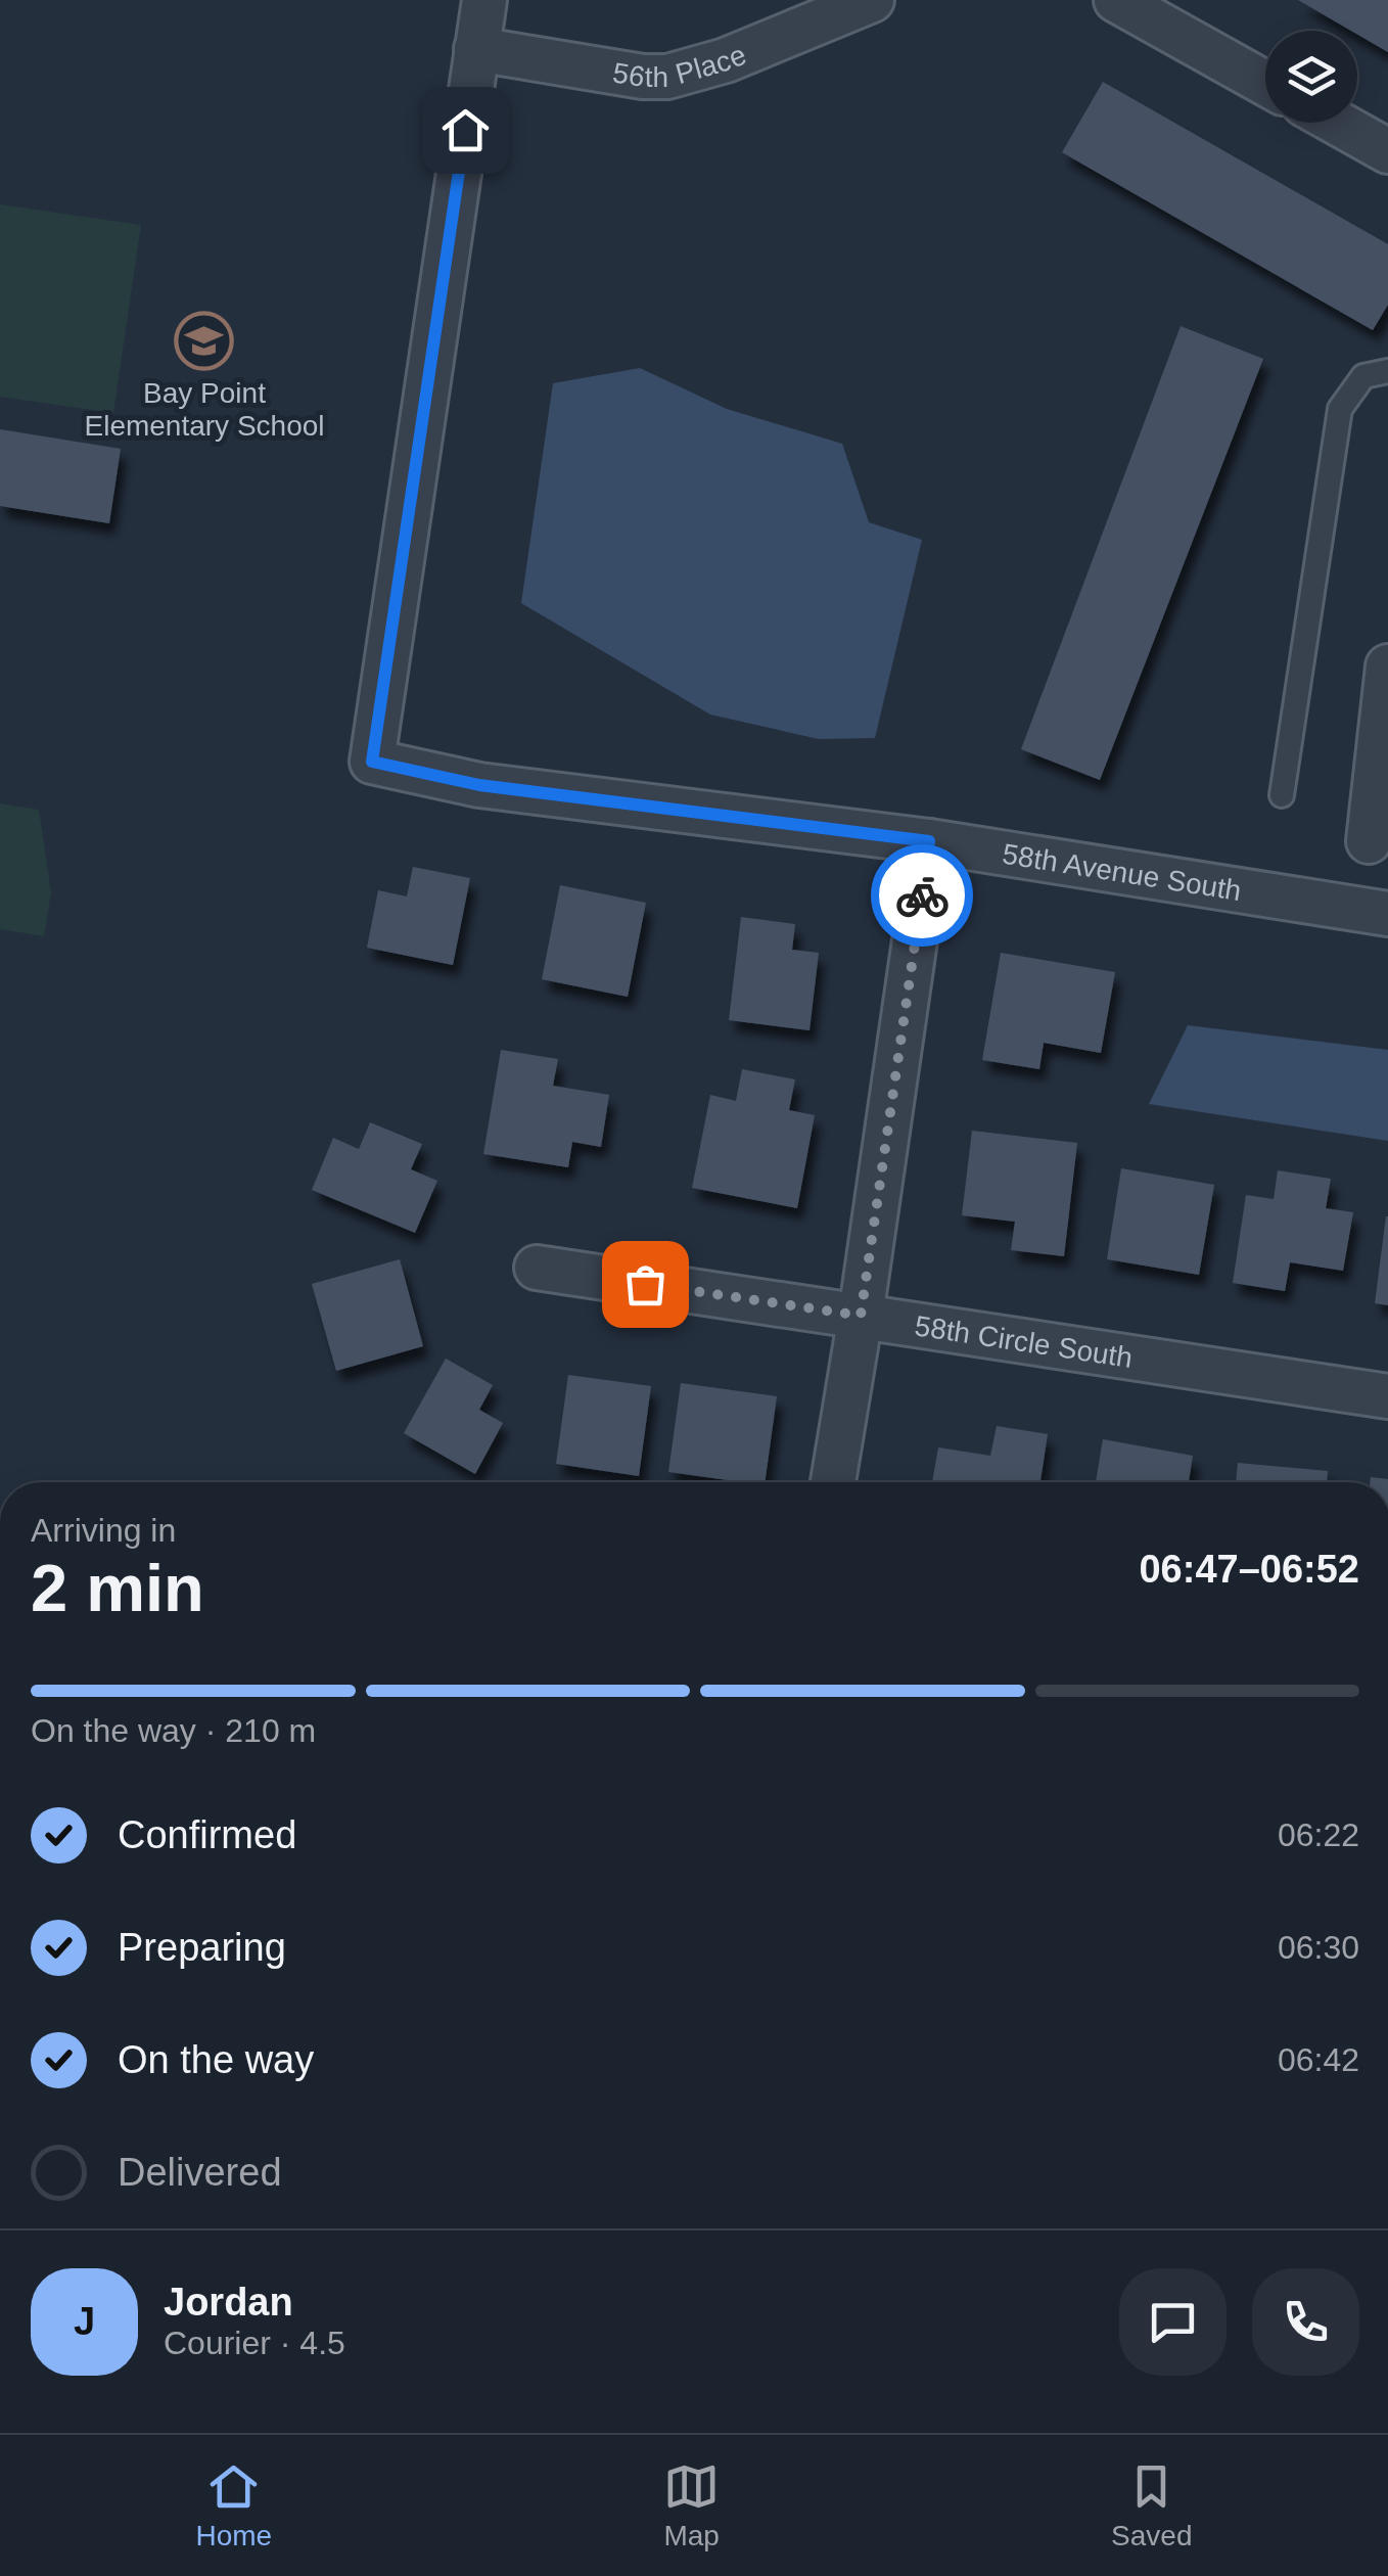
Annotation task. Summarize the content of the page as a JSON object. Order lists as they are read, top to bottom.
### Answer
{
  "streets": {
    "street": ["56th Place", "58th Avenue South", "58th Circle South"]
  },
  "crossings": [
    ["56th Place", "58th Avenue South"]
  ],
  "places": {
    "school or university": ["Bay Point Elementary School"]
  },
  "page": {
    "heading": ["2 min", "Arriving in", "06:47–06:52"],
    "panel": ["Jordan", "Courier · 4.5"],
    "bar": "On the way · 210 m",
    "list": [
      ["Confirmed", "06:22"],
      ["Preparing", "06:30"],
      ["On the way", "06:42"],
      "Delivered"
    ],
    "round": "J",
    "tabs": ["Home", "Map", "Saved"]
  }
}
